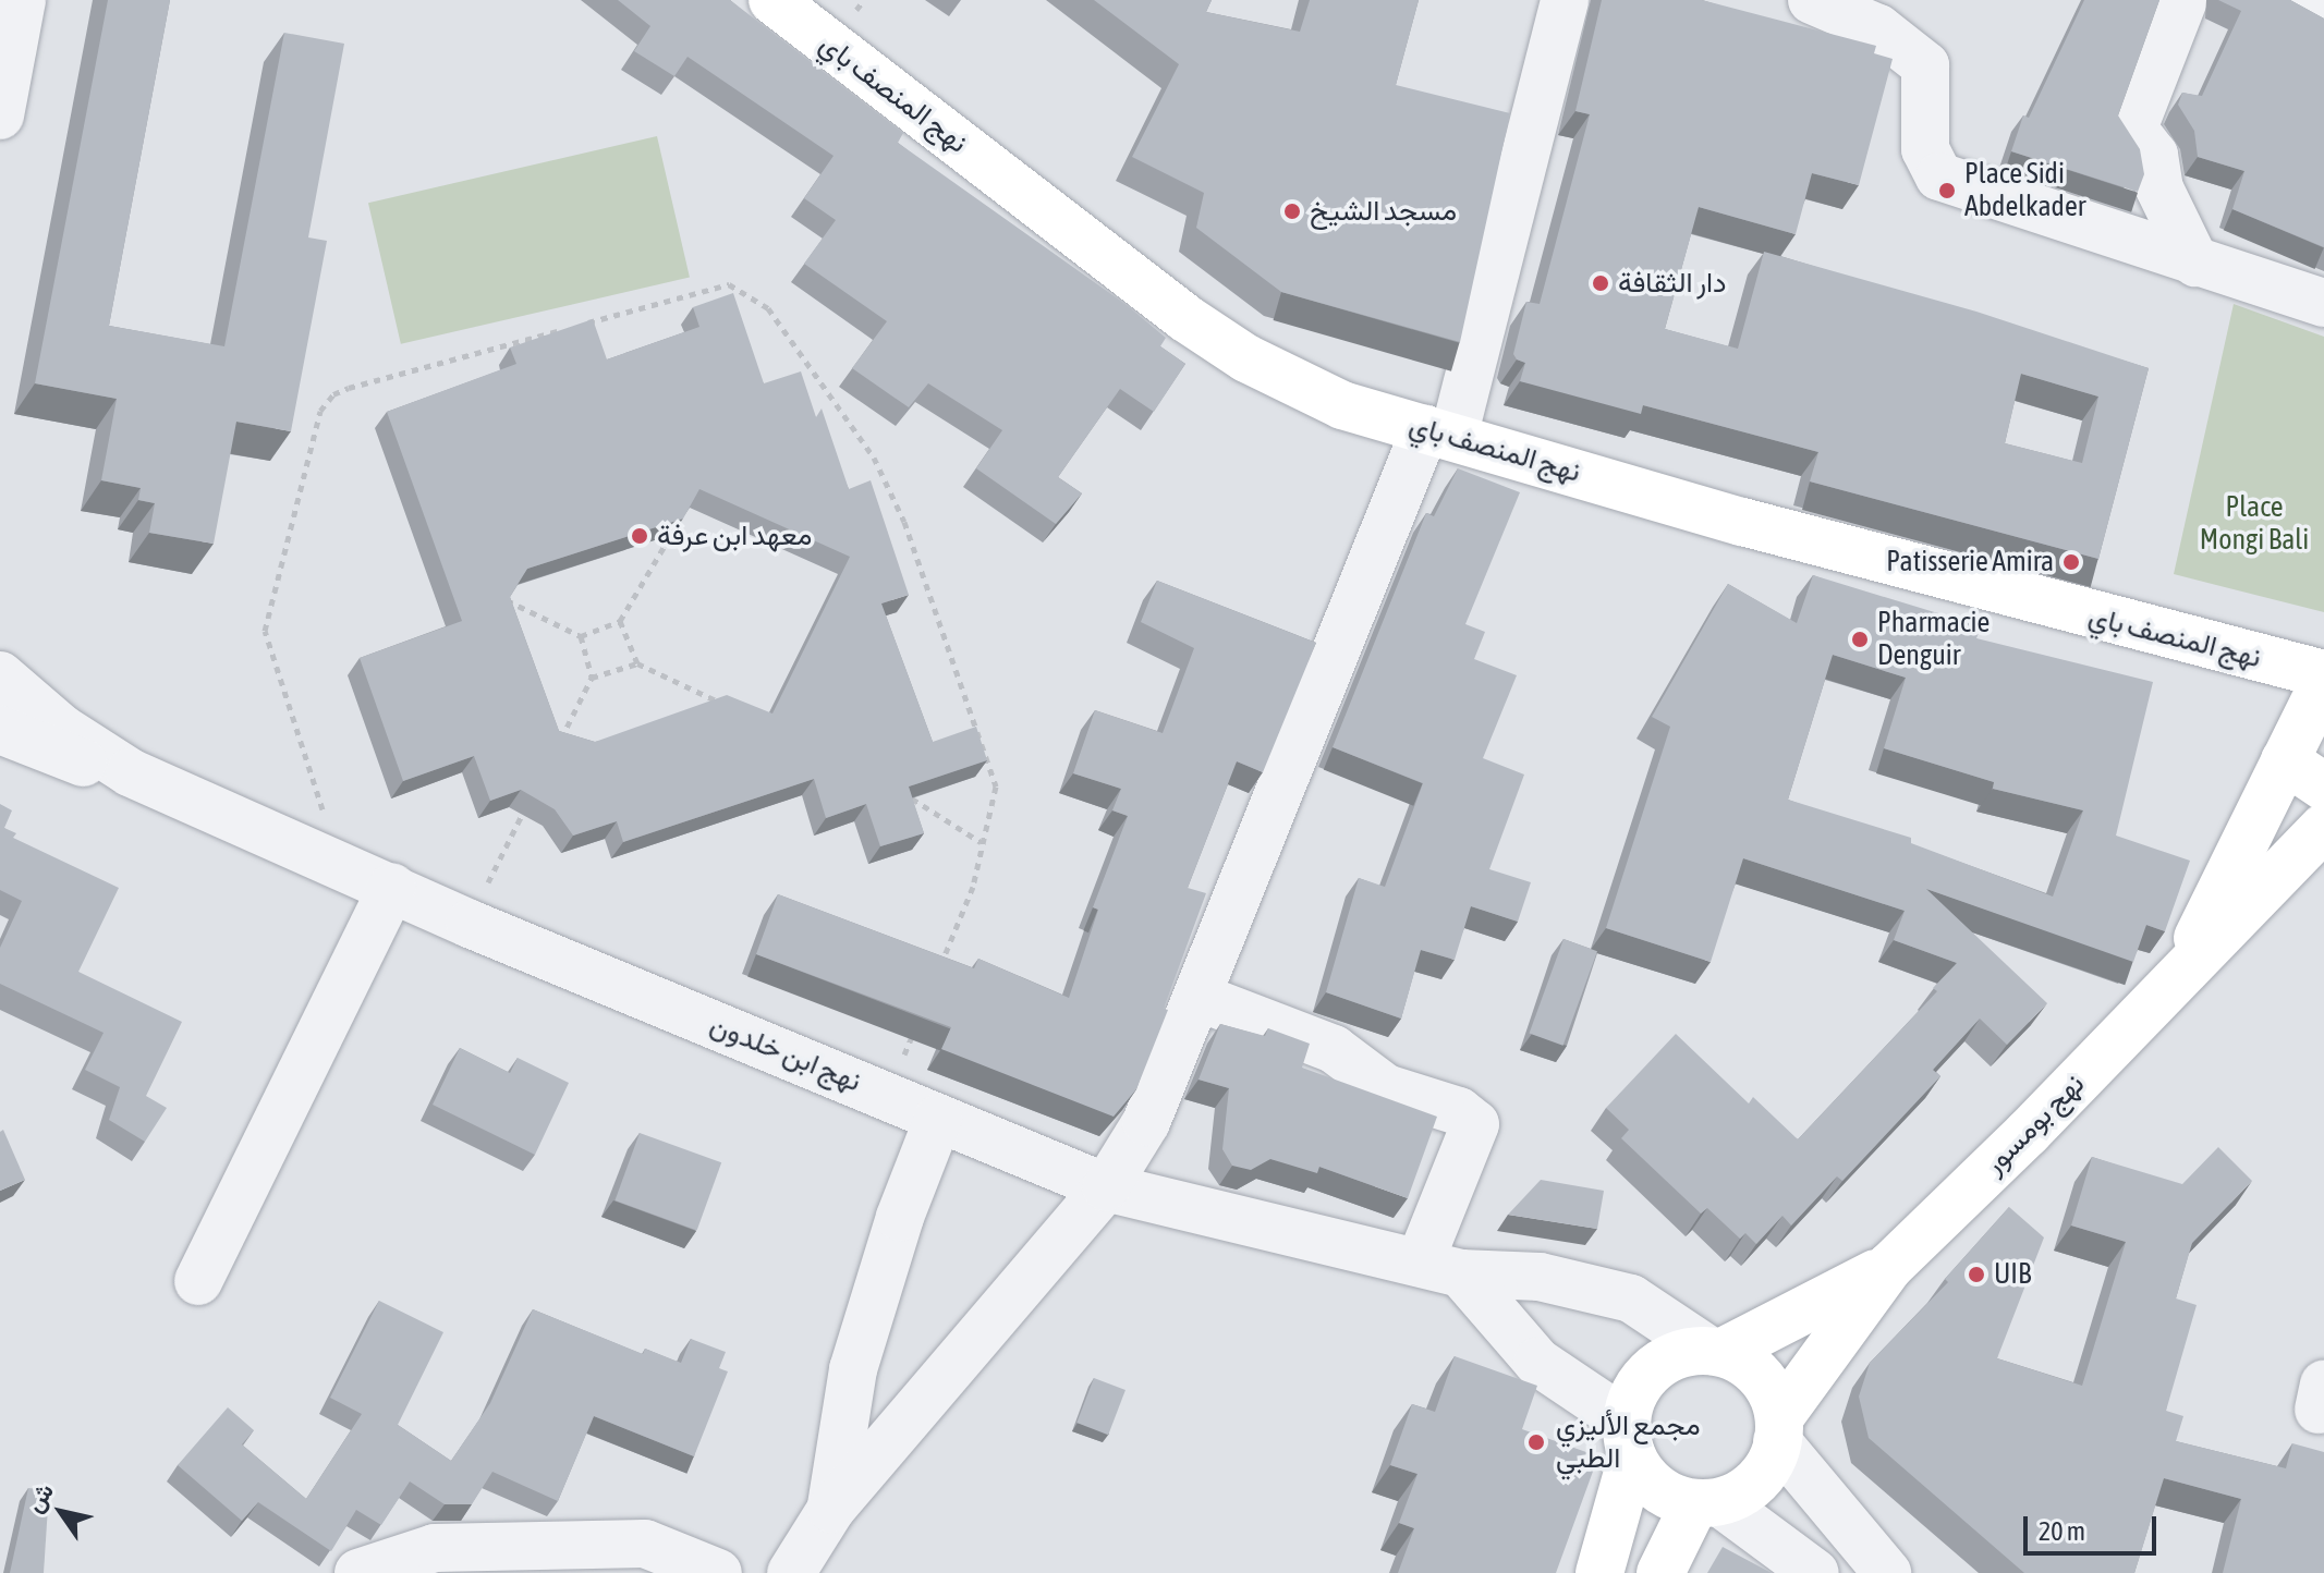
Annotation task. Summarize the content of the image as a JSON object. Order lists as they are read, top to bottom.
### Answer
{
  "streets": {
    "main road": ["نهج المنصف باي", "نهج بومسور"],
    "street": ["نهج ابن خلدون"]
  },
  "crossings": [
    ["نهج ابن خلدون", "نهج بومسور"]
  ],
  "parks": ["Place Mongi Bali"],
  "places": [
    "Place Sidi Abdelkader",
    "مسجد الشيخ",
    "دار الثقافة",
    "معهد ابن عرفة",
    "Patisserie Amira",
    "Pharmacie Denguir",
    "UIB",
    "مجمع الأليزي الطبي"
  ],
  "scale_bar": "20 m",
  "north": "top left"
}
